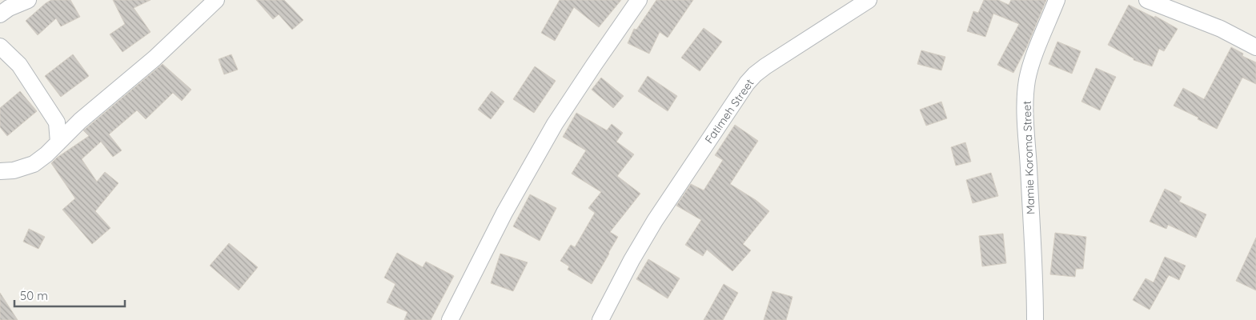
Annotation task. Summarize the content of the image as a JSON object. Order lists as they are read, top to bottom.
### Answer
{
  "streets": {
    "street": ["Fatimeh Street", "Mamie Koroma Street"]
  },
  "scale_bar": "50 m"
}
